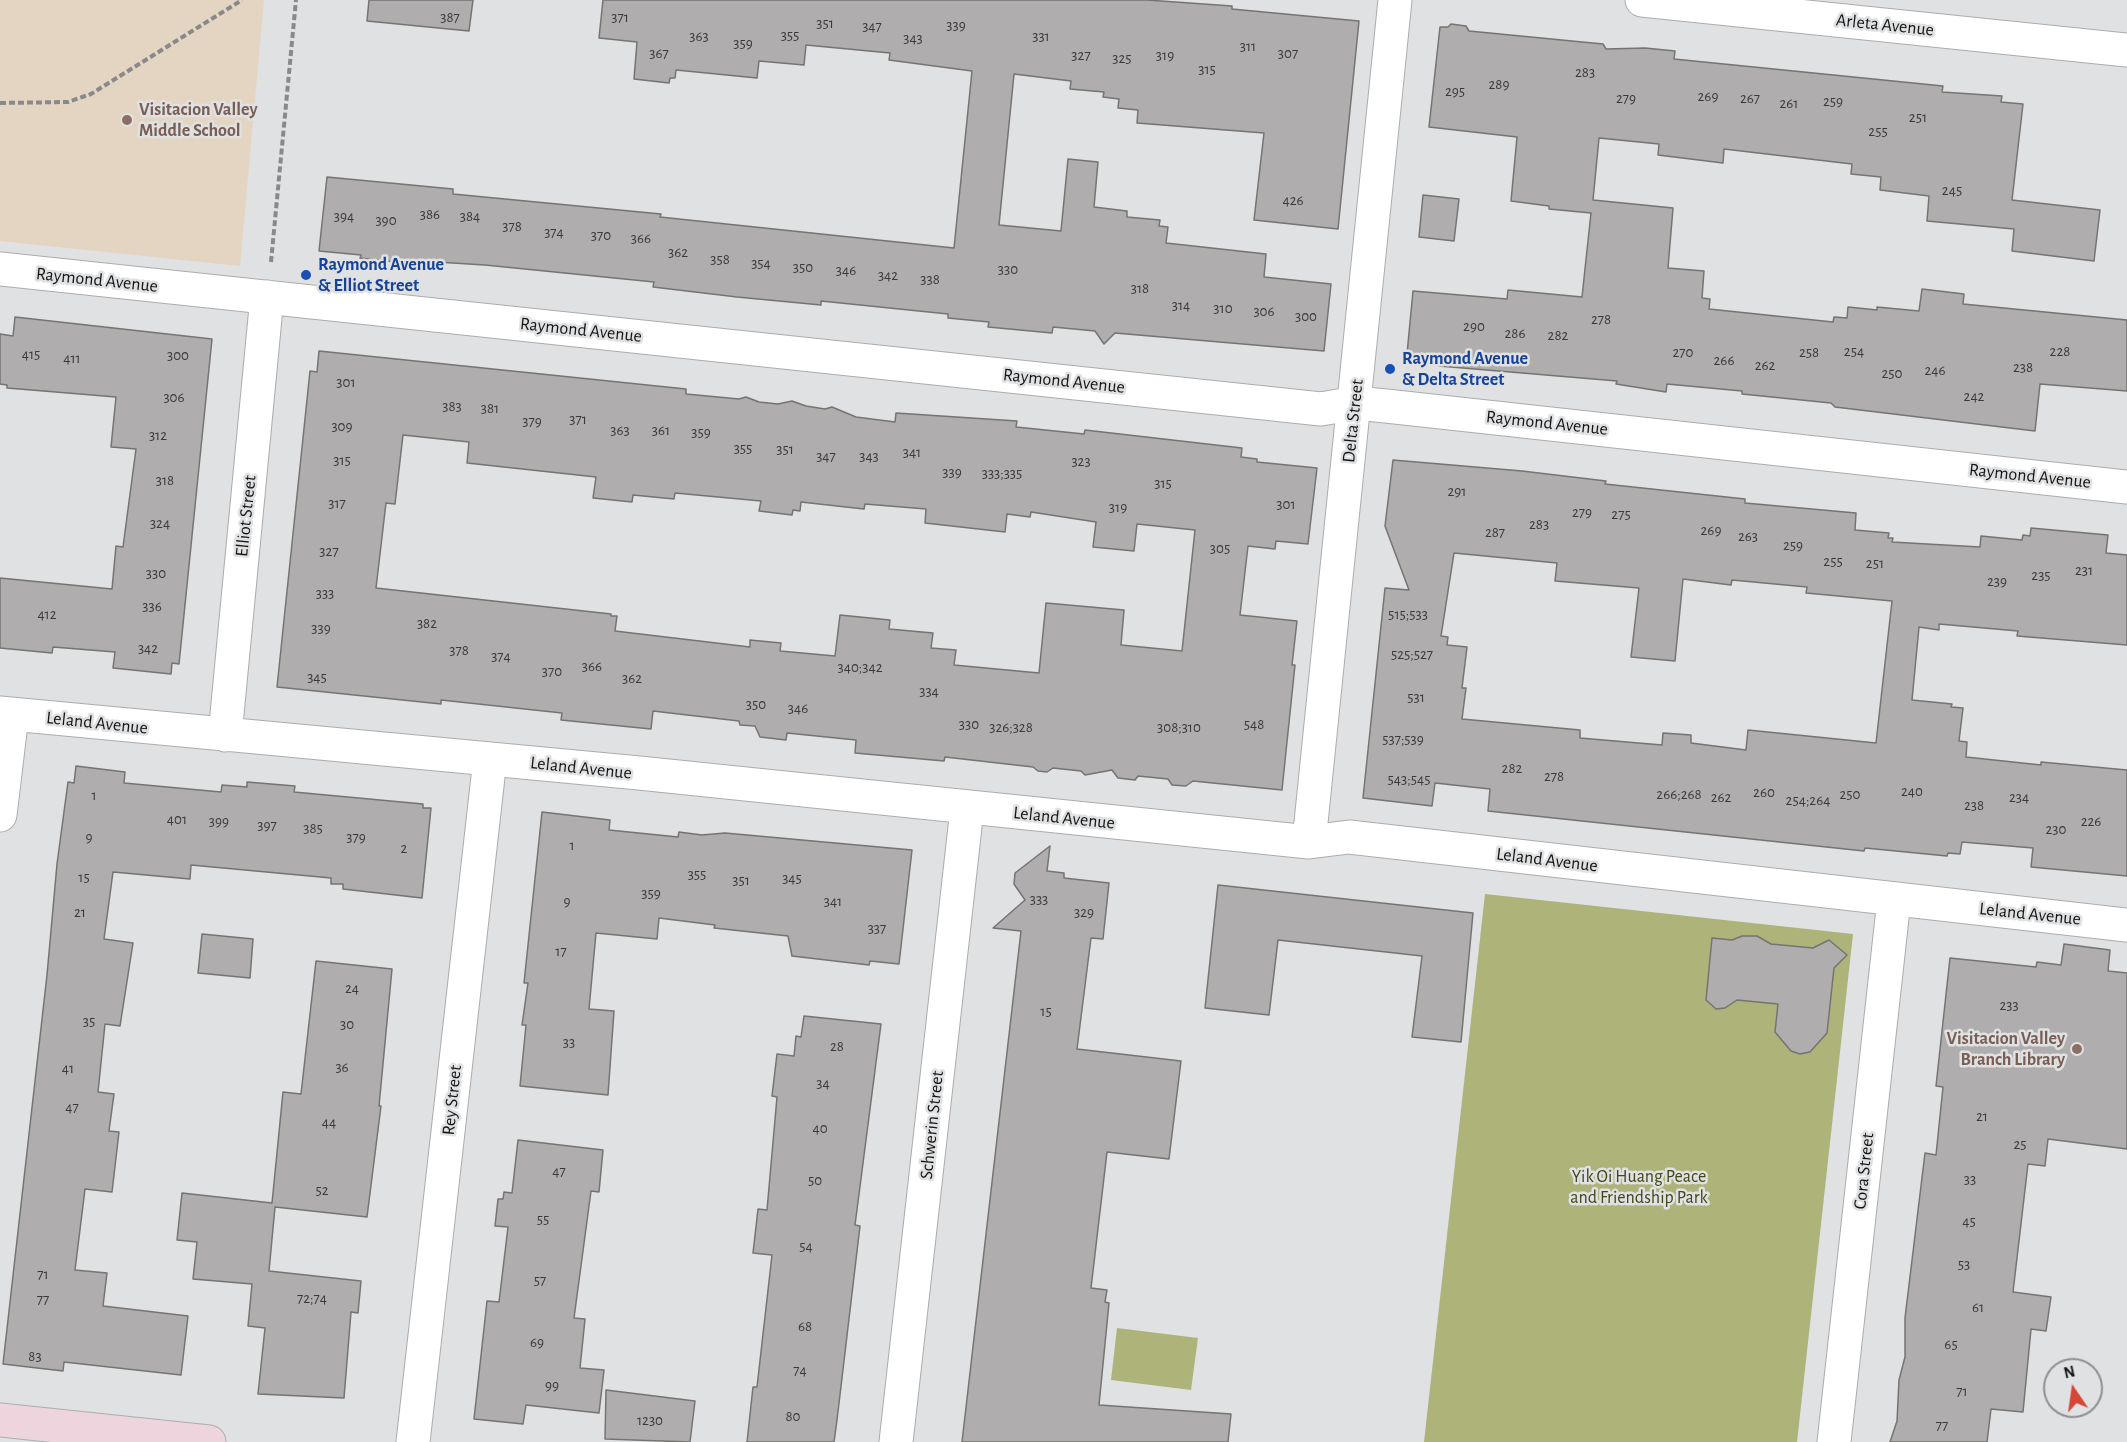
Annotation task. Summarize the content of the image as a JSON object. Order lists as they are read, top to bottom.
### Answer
{
  "streets": {
    "street": [
      "Arleta Avenue",
      "Raymond Avenue",
      "Delta Street",
      "Elliot Street",
      "Leland Avenue",
      "Rey Street",
      "Schwerin Street",
      "Cora Street"
    ]
  },
  "crossings": [
    ["Raymond Avenue", "Delta Street"],
    ["Raymond Avenue", "Elliot Street"],
    ["Delta Street", "Leland Avenue"],
    ["Elliot Street", "Leland Avenue"],
    ["Leland Avenue", "Rey Street"],
    ["Leland Avenue", "Schwerin Street"],
    ["Leland Avenue", "Cora Street"]
  ],
  "parks": ["Yik Oi Huang Peace and Friendship Park"],
  "places": [
    "Visitacion Valley Middle School",
    "Raymond Avenue & Elliot Street",
    "Raymond Avenue & Delta Street",
    "Visitacion Valley Branch Library"
  ],
  "house_numbers": [
    "387",
    "371",
    "351",
    "339",
    "347",
    "355",
    "363",
    "331",
    "343",
    "359",
    "311",
    "367",
    "307",
    "327",
    "319",
    "325",
    "315",
    "283",
    "289",
    "295",
    "269",
    "279",
    "267",
    "259",
    "261",
    "251",
    "255",
    "245",
    "426",
    "386",
    "394",
    "384",
    "390",
    "378",
    "374",
    "370",
    "366",
    "362",
    "358",
    "354",
    "350",
    "330",
    "346",
    "342",
    "338",
    "318",
    "314",
    "310",
    "306",
    "300",
    "278",
    "290",
    "286",
    "282",
    "254",
    "228",
    "270",
    "258",
    "415",
    "300",
    "411",
    "266",
    "262",
    "238",
    "246",
    "250",
    "301",
    "242",
    "306",
    "383",
    "381",
    "371",
    "379",
    "309",
    "363",
    "361",
    "359",
    "312",
    "355",
    "351",
    "341",
    "347",
    "343",
    "315",
    "323",
    "339",
    "333;335",
    "318",
    "315",
    "291",
    "317",
    "301",
    "319",
    "279",
    "275",
    "324",
    "283",
    "269",
    "287",
    "263",
    "259",
    "305",
    "327",
    "255",
    "251",
    "231",
    "330",
    "235",
    "239",
    "333",
    "336",
    "412",
    "515;533",
    "382",
    "339",
    "342",
    "378",
    "525;527",
    "374",
    "366",
    "340;342",
    "370",
    "345",
    "362",
    "334",
    "531",
    "350",
    "346",
    "330",
    "548",
    "326;328",
    "308;310",
    "537;539",
    "282",
    "278",
    "543;545",
    "240",
    "260",
    "266;268",
    "250",
    "1",
    "262",
    "234",
    "254;264",
    "238",
    "401",
    "399",
    "226",
    "397",
    "385",
    "230",
    "9",
    "379",
    "1",
    "2",
    "355",
    "15",
    "345",
    "351",
    "359",
    "333",
    "9",
    "341",
    "21",
    "329",
    "337",
    "17",
    "24",
    "233",
    "15",
    "35",
    "30",
    "33",
    "28",
    "36",
    "41",
    "34",
    "47",
    "21",
    "44",
    "40",
    "25",
    "47",
    "33",
    "50",
    "52",
    "55",
    "45",
    "54",
    "53",
    "71",
    "57",
    "72;74",
    "77",
    "61",
    "68",
    "69",
    "65",
    "83",
    "74",
    "99",
    "71",
    "80",
    "1230",
    "77"
  ],
  "north": "top"
}
